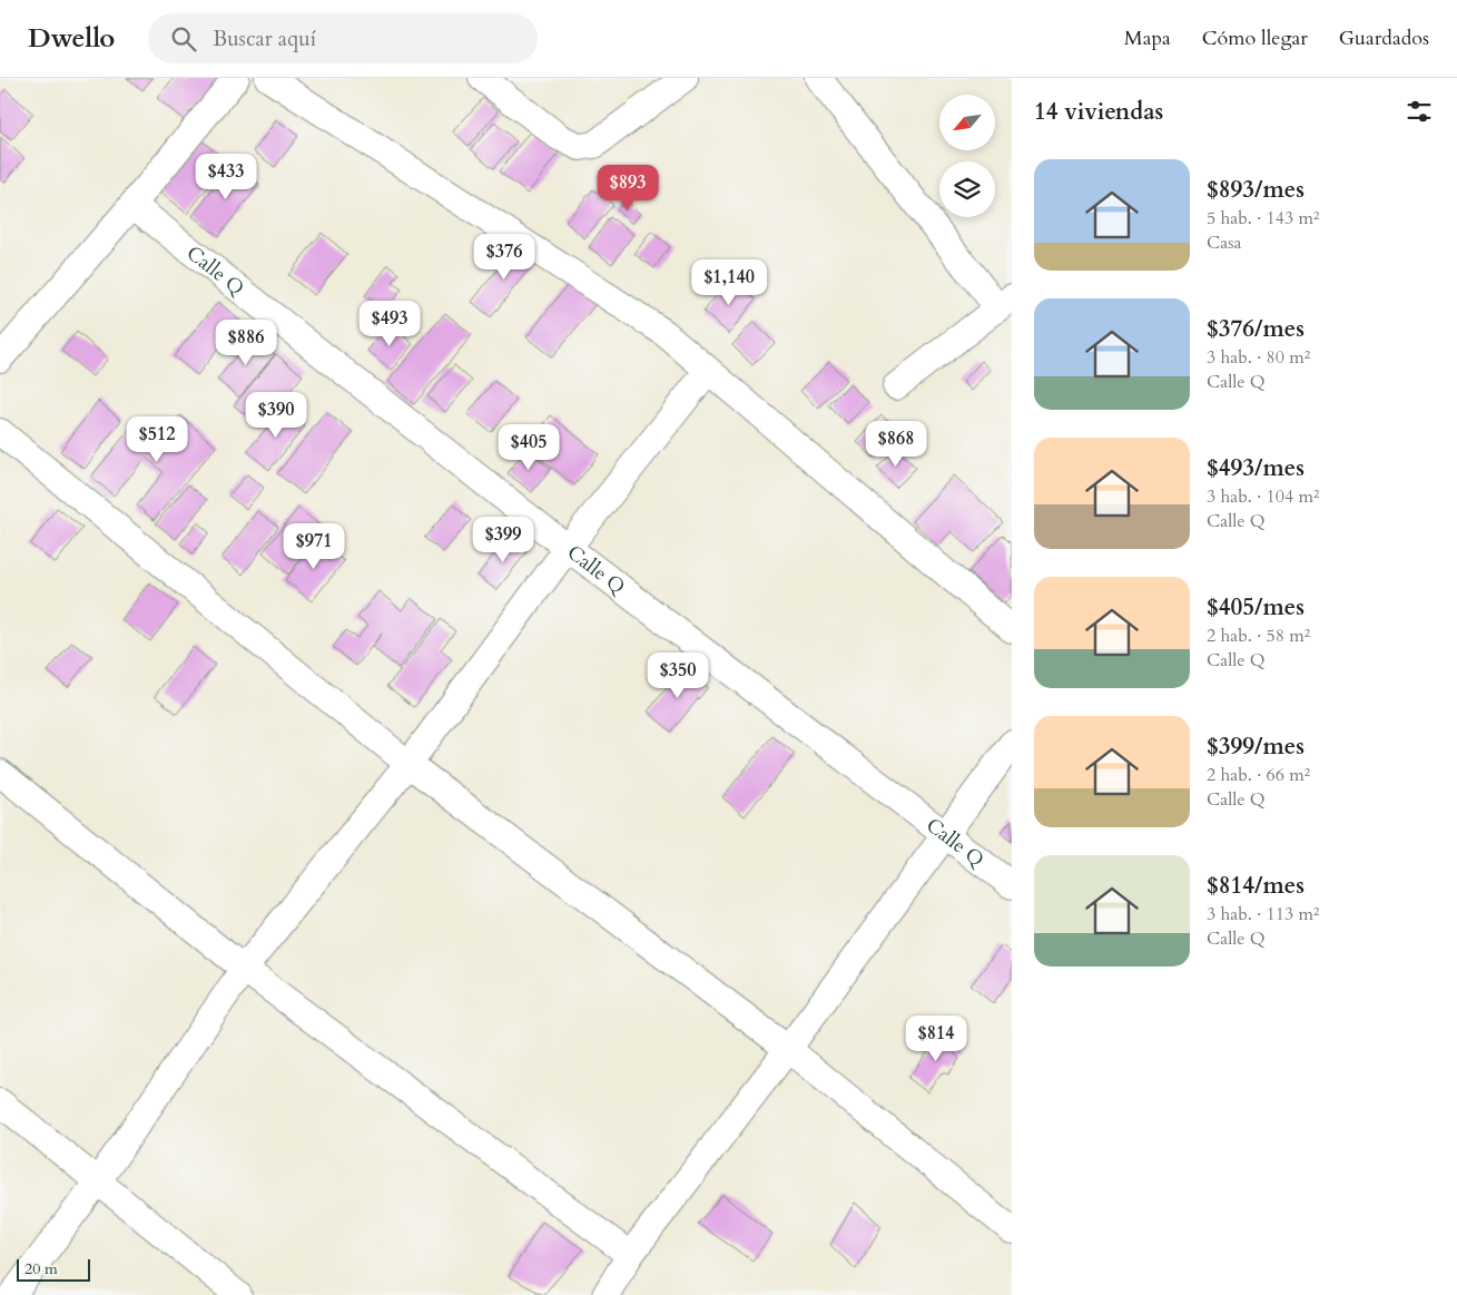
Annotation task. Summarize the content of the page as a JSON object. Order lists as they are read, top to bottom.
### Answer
{
  "streets": {
    "street": ["Calle Q"]
  },
  "scale_bar": "20 m",
  "north": "bottom left",
  "page": {
    "header": "Dwello",
    "search": "Buscar aquí",
    "nav": ["Mapa", "Cómo llegar", "Guardados"],
    "heading": "14 viviendas",
    "list": [
      {
        "name": "$893/mes",
        "note": "5 hab. · 143 m² · Casa"
      },
      {
        "name": "$376/mes",
        "note": "3 hab. · 80 m² · Calle Q"
      },
      {
        "name": "$493/mes",
        "note": "3 hab. · 104 m² · Calle Q"
      },
      {
        "name": "$405/mes",
        "note": "2 hab. · 58 m² · Calle Q"
      },
      {
        "name": "$399/mes",
        "note": "2 hab. · 66 m² · Calle Q"
      },
      {
        "name": "$814/mes",
        "note": "3 hab. · 113 m² · Calle Q"
      }
    ],
    "price": [
      "$433",
      "$893",
      "$376",
      "$1,140",
      "$493",
      "$886",
      "$390",
      "$512",
      "$868",
      "$405",
      "$399",
      "$971",
      "$350",
      "$814"
    ],
    "scale": "20 m"
  }
}
